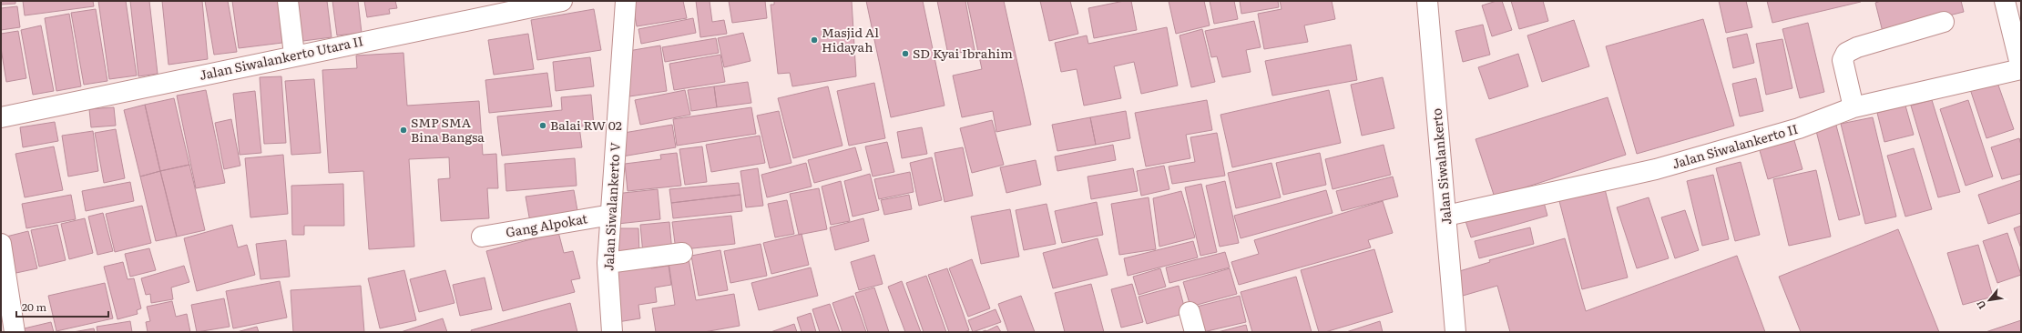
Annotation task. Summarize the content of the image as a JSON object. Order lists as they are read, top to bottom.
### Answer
{
  "streets": {
    "street": [
      "Jalan Siwalankerto Utara II",
      "Jalan Siwalankerto II",
      "Jalan Siwalankerto",
      "Jalan Siwalankerto V",
      "Gang Alpokat"
    ]
  },
  "crossings": [
    ["Jalan Siwalankerto II", "Jalan Siwalankerto"],
    ["Jalan Siwalankerto V", "Gang Alpokat"]
  ],
  "places": [
    "Masjid Al Hidayah",
    "SD Kyai Ibrahim",
    "Balai RW 02",
    "SMP SMA Bina Bangsa"
  ],
  "scale_bar": "20 m",
  "north": "bottom left"
}
